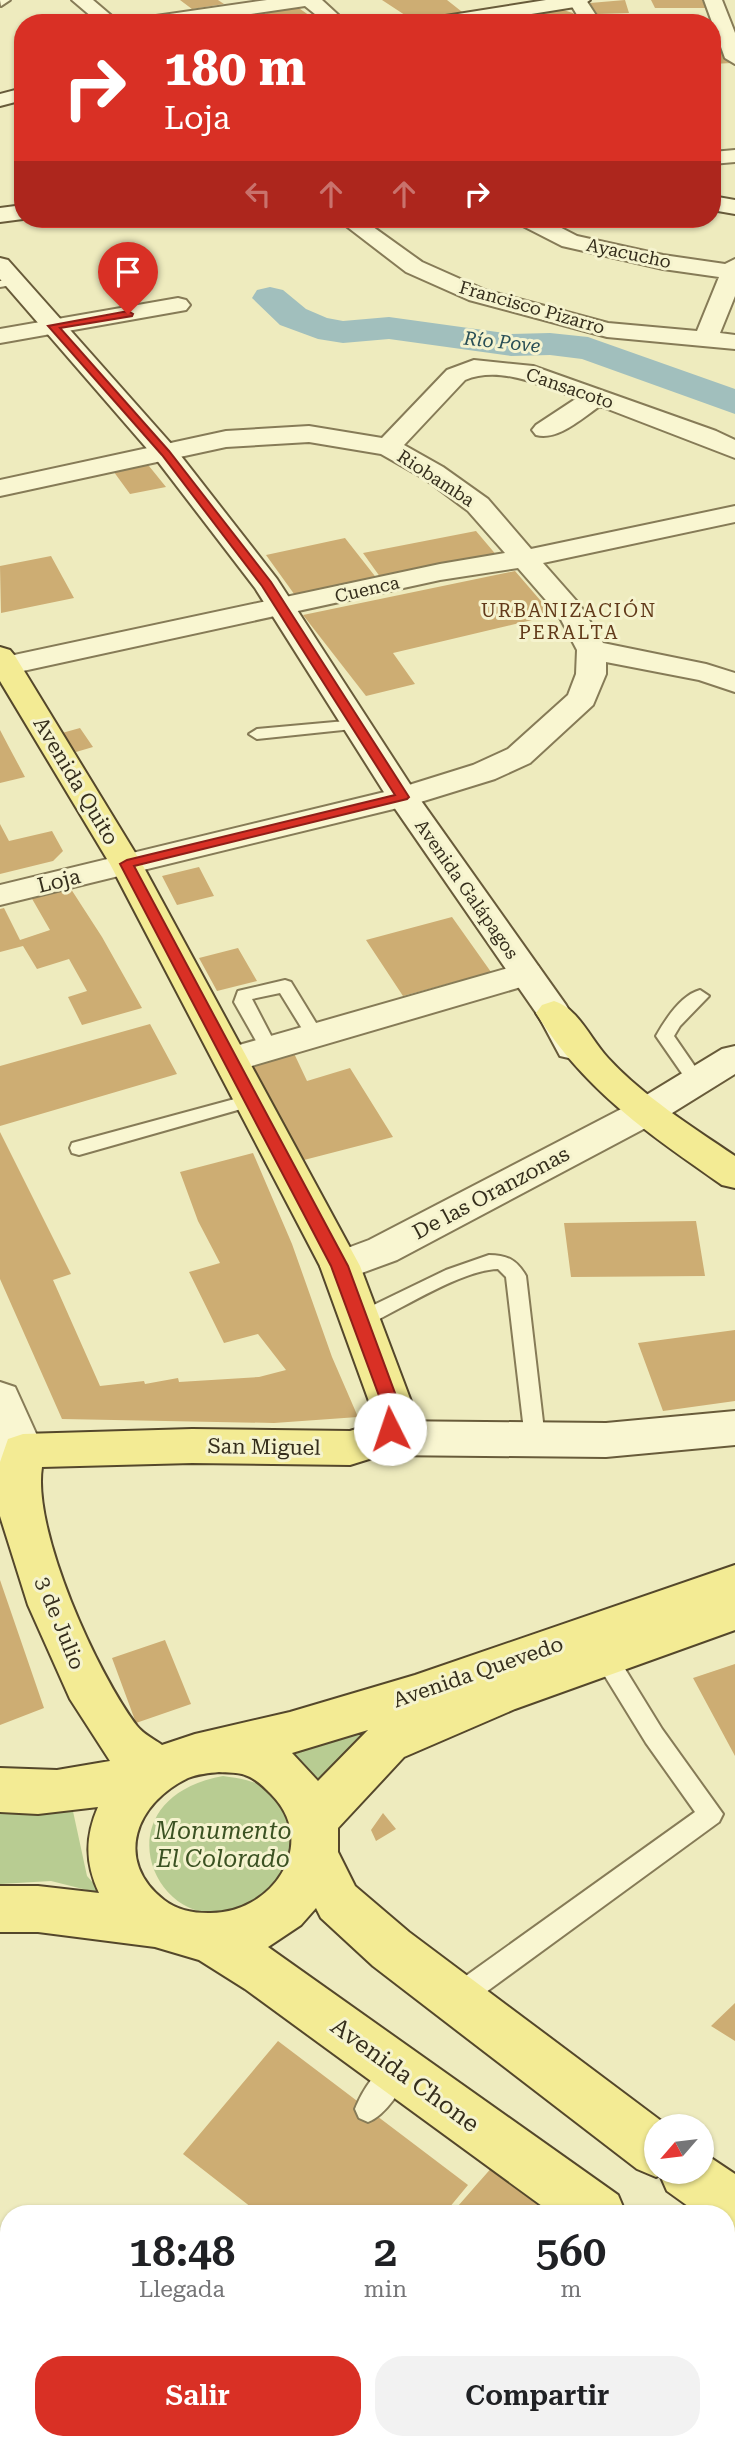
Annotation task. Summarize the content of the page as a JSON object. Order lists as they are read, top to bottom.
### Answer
{
  "streets": {
    "main road": [
      "Avenida Quito",
      "San Miguel",
      "3 de Julio",
      "Avenida Quevedo",
      "Avenida Chone"
    ],
    "street": [
      "Ayacucho",
      "Francisco Pizarro",
      "Cansacoto",
      "Riobamba",
      "Cuenca",
      "Loja",
      "Avenida Galápagos",
      "De las Oranzonas"
    ]
  },
  "crossings": [
    ["Cansacoto", "Riobamba"],
    ["Riobamba", "Cuenca"],
    ["Riobamba", "Avenida Galápagos"],
    ["Cuenca", "Avenida Quito"],
    ["Cuenca", "Avenida Galápagos"],
    ["Avenida Quito", "Loja"],
    ["Avenida Quito", "De las Oranzonas"],
    ["Avenida Quito", "San Miguel"],
    ["Loja", "Avenida Galápagos"],
    ["Avenida Galápagos", "De las Oranzonas"],
    ["San Miguel", "3 de Julio"],
    ["3 de Julio", "Avenida Quevedo"],
    ["3 de Julio", "Avenida Chone"],
    ["Avenida Quevedo", "Avenida Chone"]
  ],
  "districts": ["URBANIZACIÓN PERALTA"],
  "water": ["Río Pove"],
  "parks": ["Monumento El Colorado"],
  "north": "bottom left",
  "page": {
    "turn": ["180 m", "Loja"],
    "eta": [
      "18:48",
      "Llegada",
      "2",
      "min",
      "560",
      "m"
    ],
    "buttons": ["Salir", "Compartir"]
  }
}
